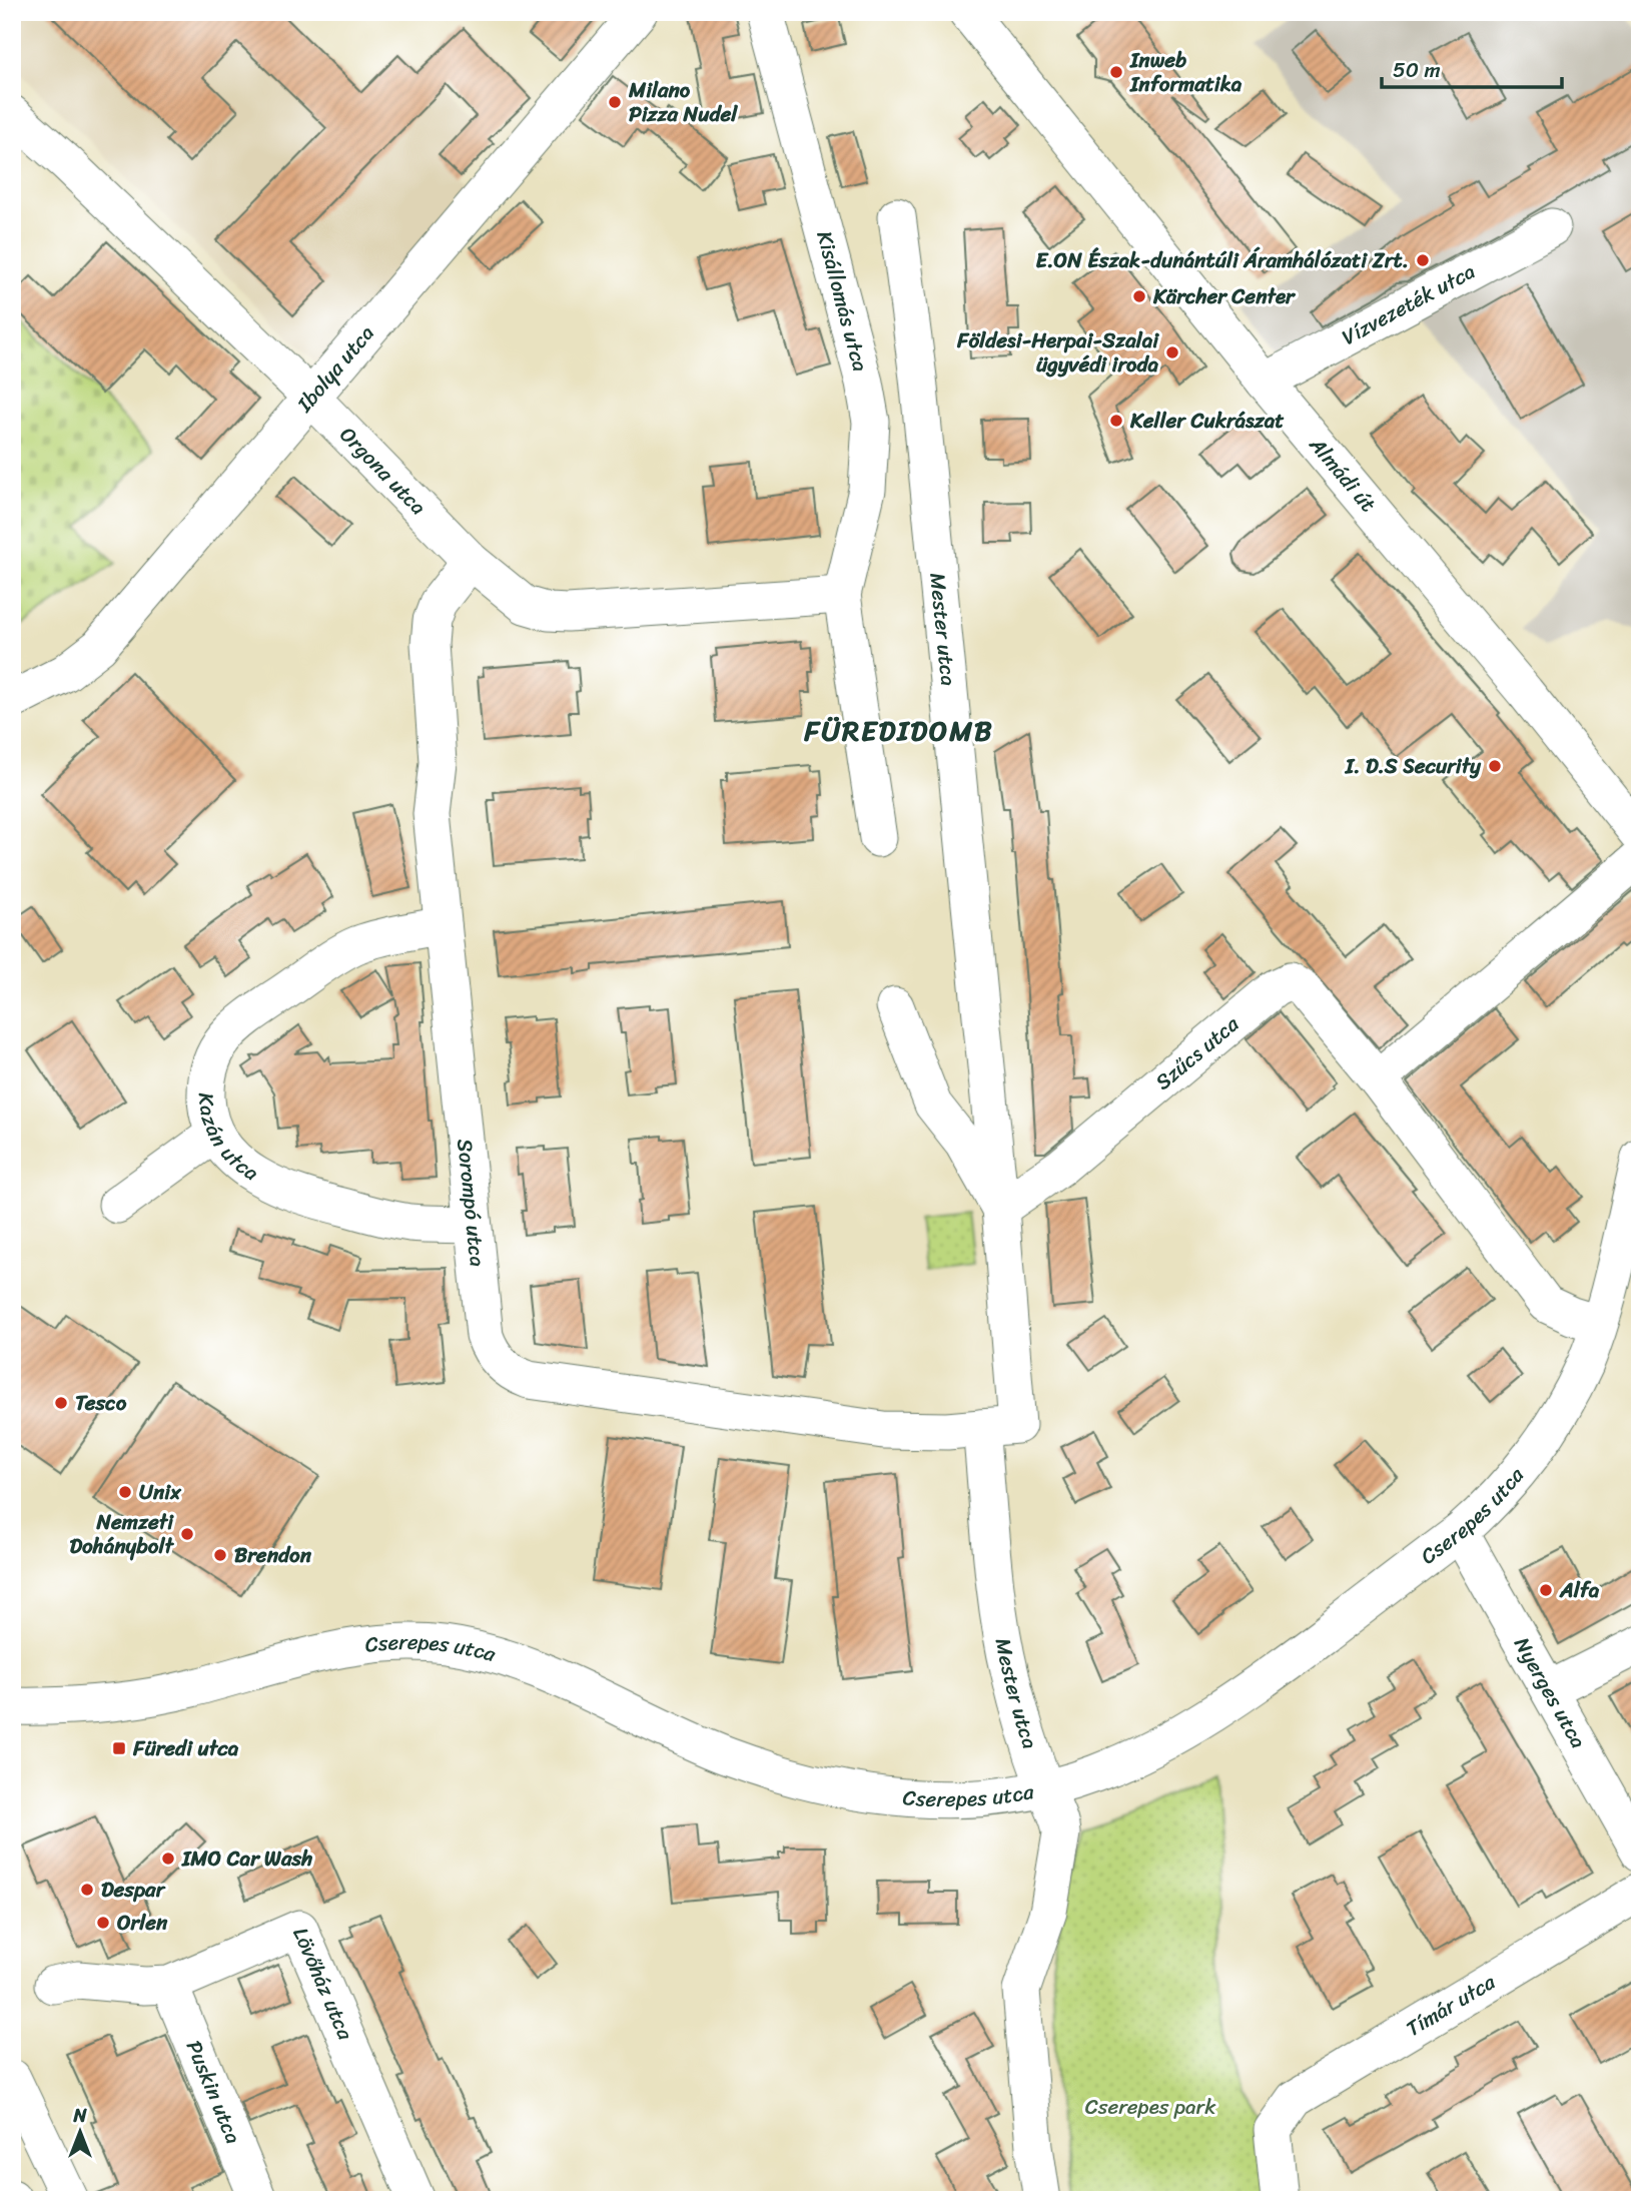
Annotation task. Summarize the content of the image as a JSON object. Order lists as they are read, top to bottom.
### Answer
{
  "streets": {
    "street": [
      "Kisállomás utca",
      "Vízvezeték utca",
      "Ibolya utca",
      "Orgona utca",
      "Almádi út",
      "Mester utca",
      "Szűcs utca",
      "Kazán utca",
      "Sorompó utca",
      "Cserepes utca",
      "Nyerges utca",
      "Lövőház utca",
      "Tímár utca",
      "Puskin utca"
    ]
  },
  "crossings": [
    ["Kisállomás utca", "Orgona utca"],
    ["Vízvezeték utca", "Almádi út"],
    ["Ibolya utca", "Orgona utca"],
    ["Orgona utca", "Sorompó utca"],
    ["Mester utca", "Szűcs utca"],
    ["Mester utca", "Sorompó utca"],
    ["Mester utca", "Cserepes utca"],
    ["Szűcs utca", "Cserepes utca"],
    ["Kazán utca", "Sorompó utca"],
    ["Cserepes utca", "Nyerges utca"],
    ["Lövőház utca", "Puskin utca"]
  ],
  "districts": ["FÜREDIDOMB"],
  "parks": ["Cserepes park"],
  "places": {
    "other": [
      "Inweb Informatika",
      "Milano Pizza Nudel",
      "E.ON Észak-dunántúli Áramhálózati Zrt.",
      "Kärcher Center",
      "Földesi-Herpai-Szalai ügyvédi iroda",
      "Keller Cukrászat",
      "I. D.S Security",
      "Tesco",
      "Unix",
      "Nemzeti Dohánybolt",
      "Brendon",
      "Alfa",
      "IMO Car Wash",
      "Despar",
      "Orlen"
    ],
    "transit": ["Füredi utca"]
  },
  "scale_bar": "50 m",
  "north": "top"
}
